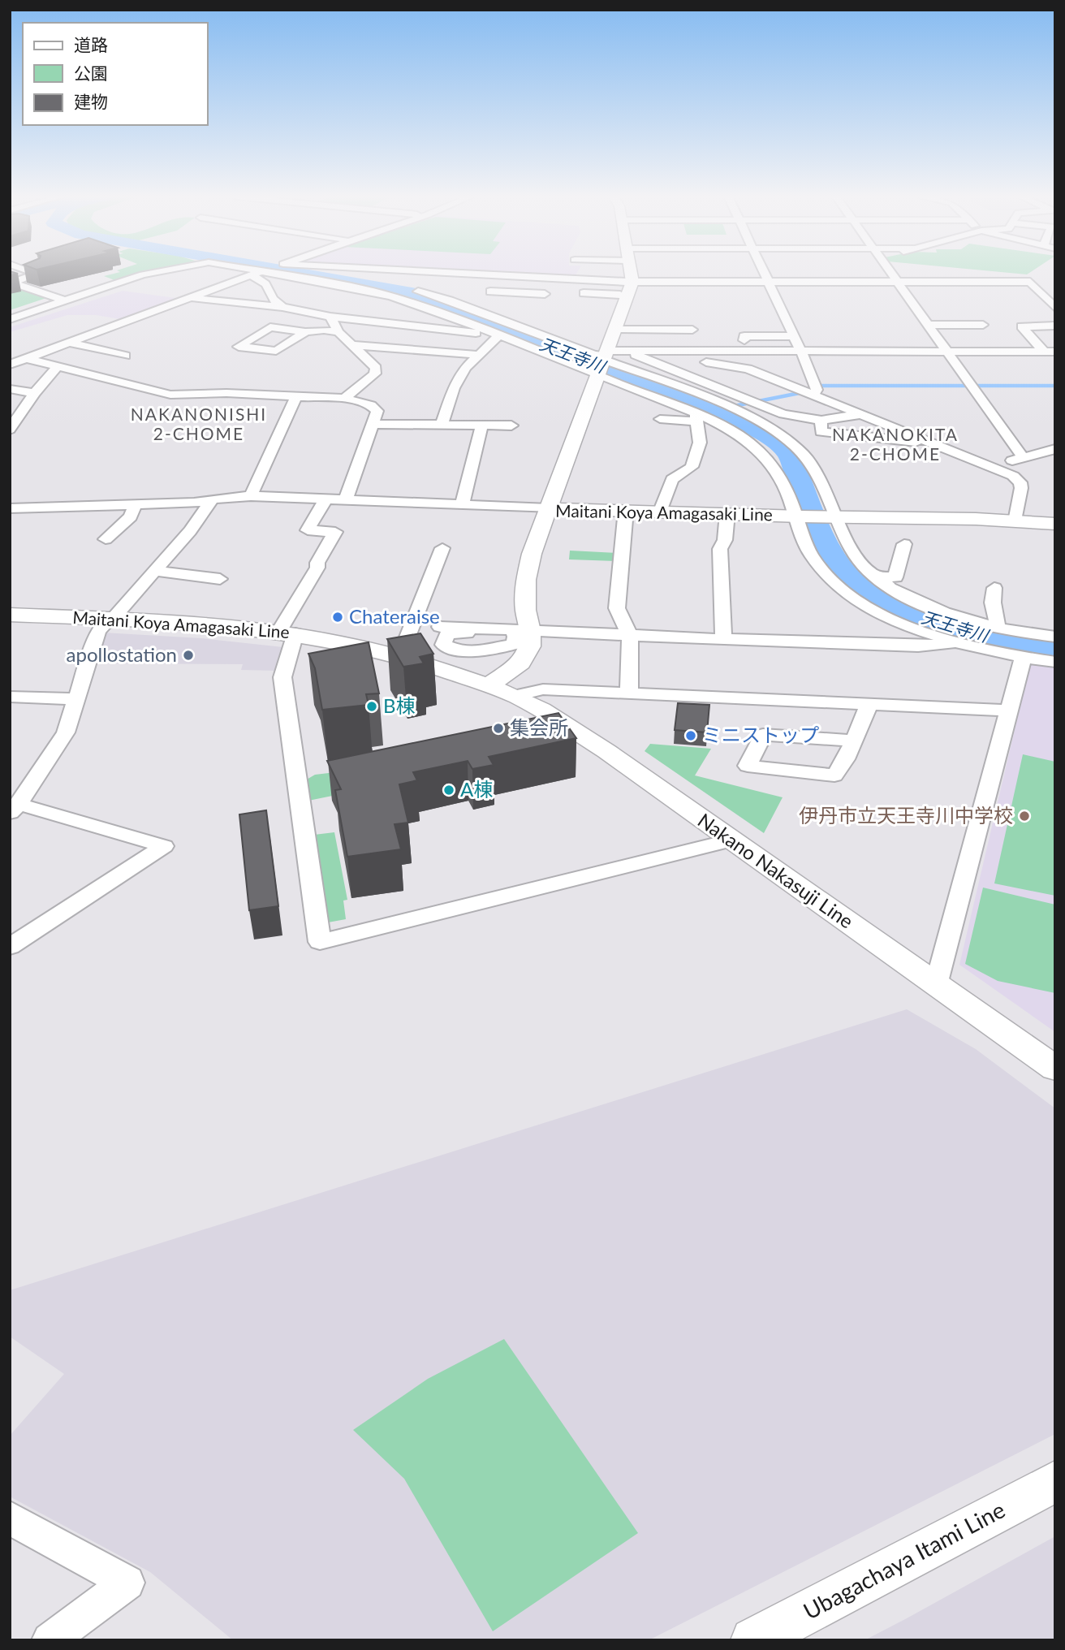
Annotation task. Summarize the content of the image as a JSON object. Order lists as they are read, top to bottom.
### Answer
{
  "streets": {
    "main road": ["Maitani Koya Amagasaki Line", "Nakano Nakasuji Line", "Ubagachaya Itami Line"]
  },
  "crossings": [
    ["Maitani Koya Amagasaki Line", "Nakano Nakasuji Line"]
  ],
  "districts": ["NAKANONISHI 2-CHOME", "NAKANOKITA 2-CHOME"],
  "water": ["天王寺川"],
  "places": [
    "Chateraise",
    "apollostation",
    "B棟",
    "集会所",
    "ミニストップ",
    "A棟",
    "伊丹市立天王寺川中学校"
  ],
  "legend": ["道路", "公園", "建物"]
}
